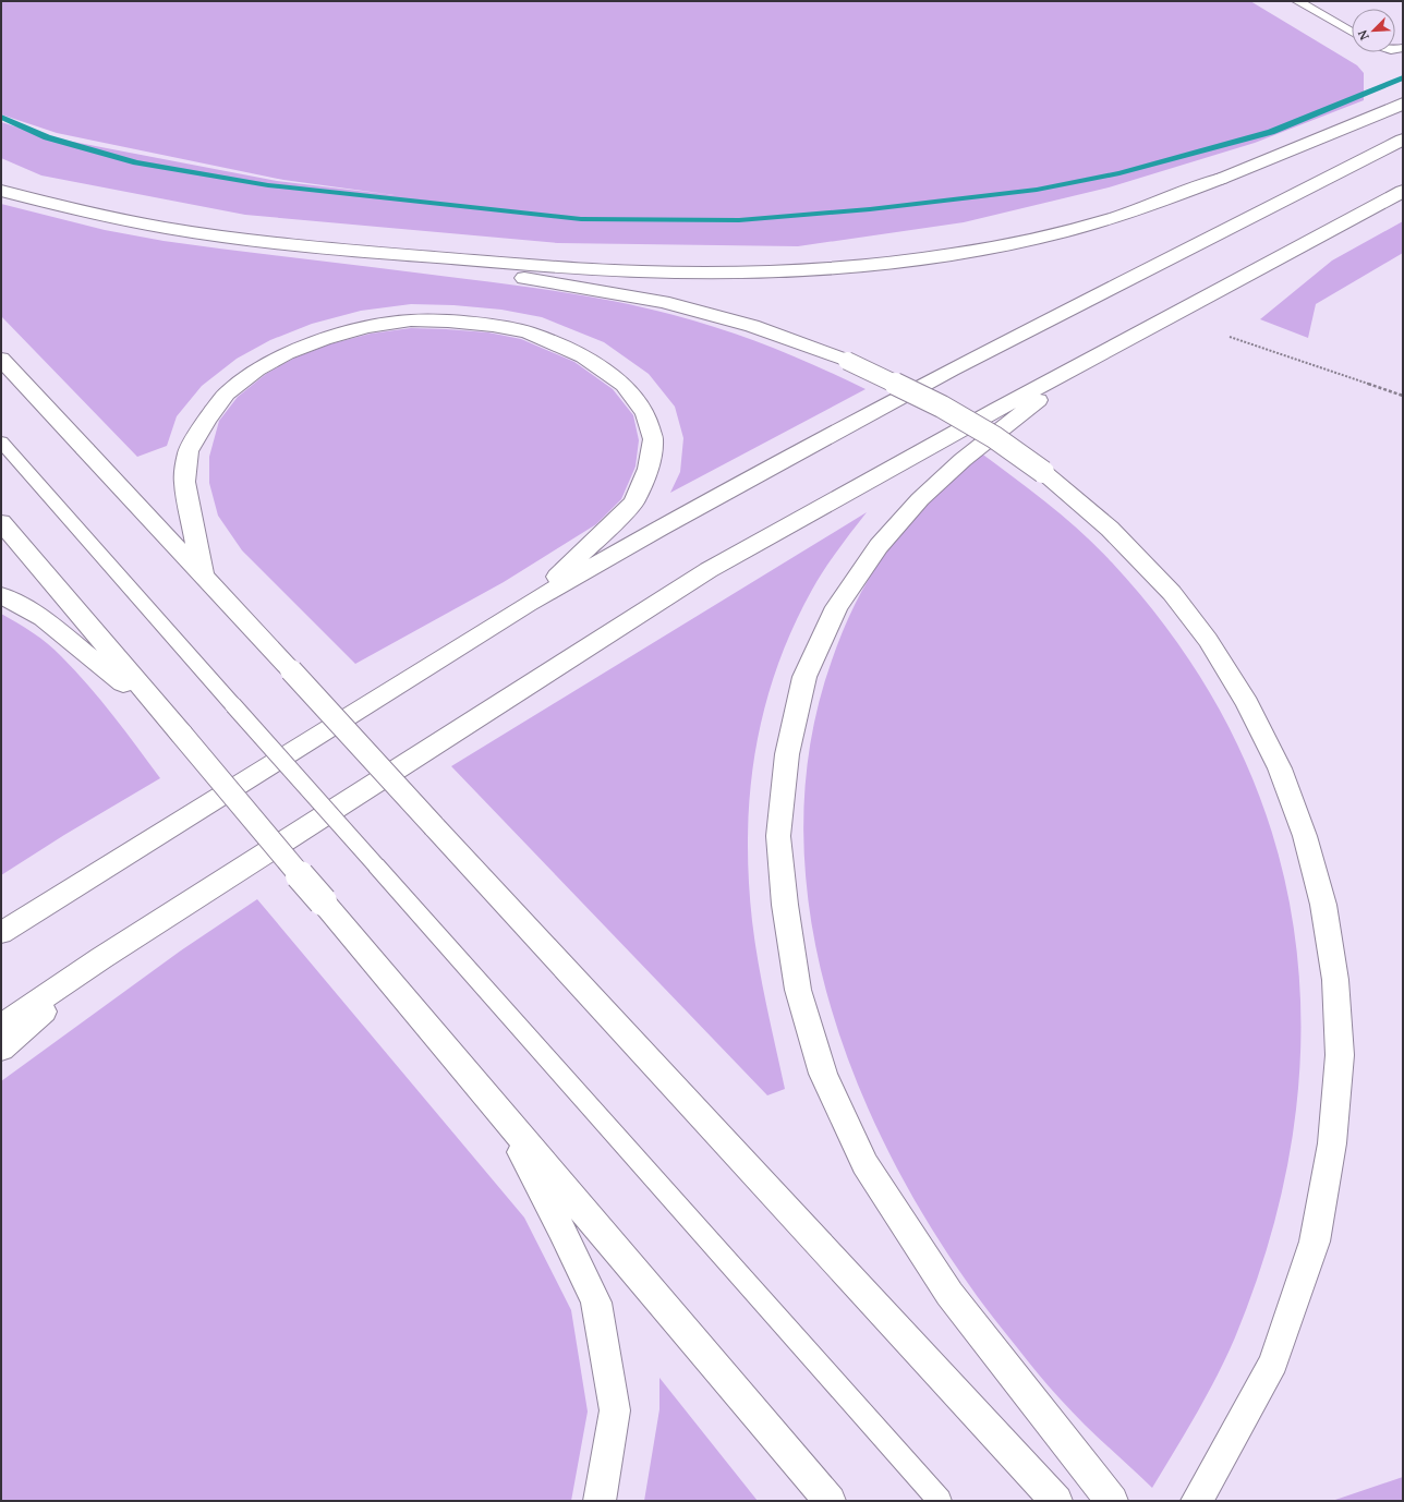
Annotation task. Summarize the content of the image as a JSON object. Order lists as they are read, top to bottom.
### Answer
{
  "north": "bottom left"
}
